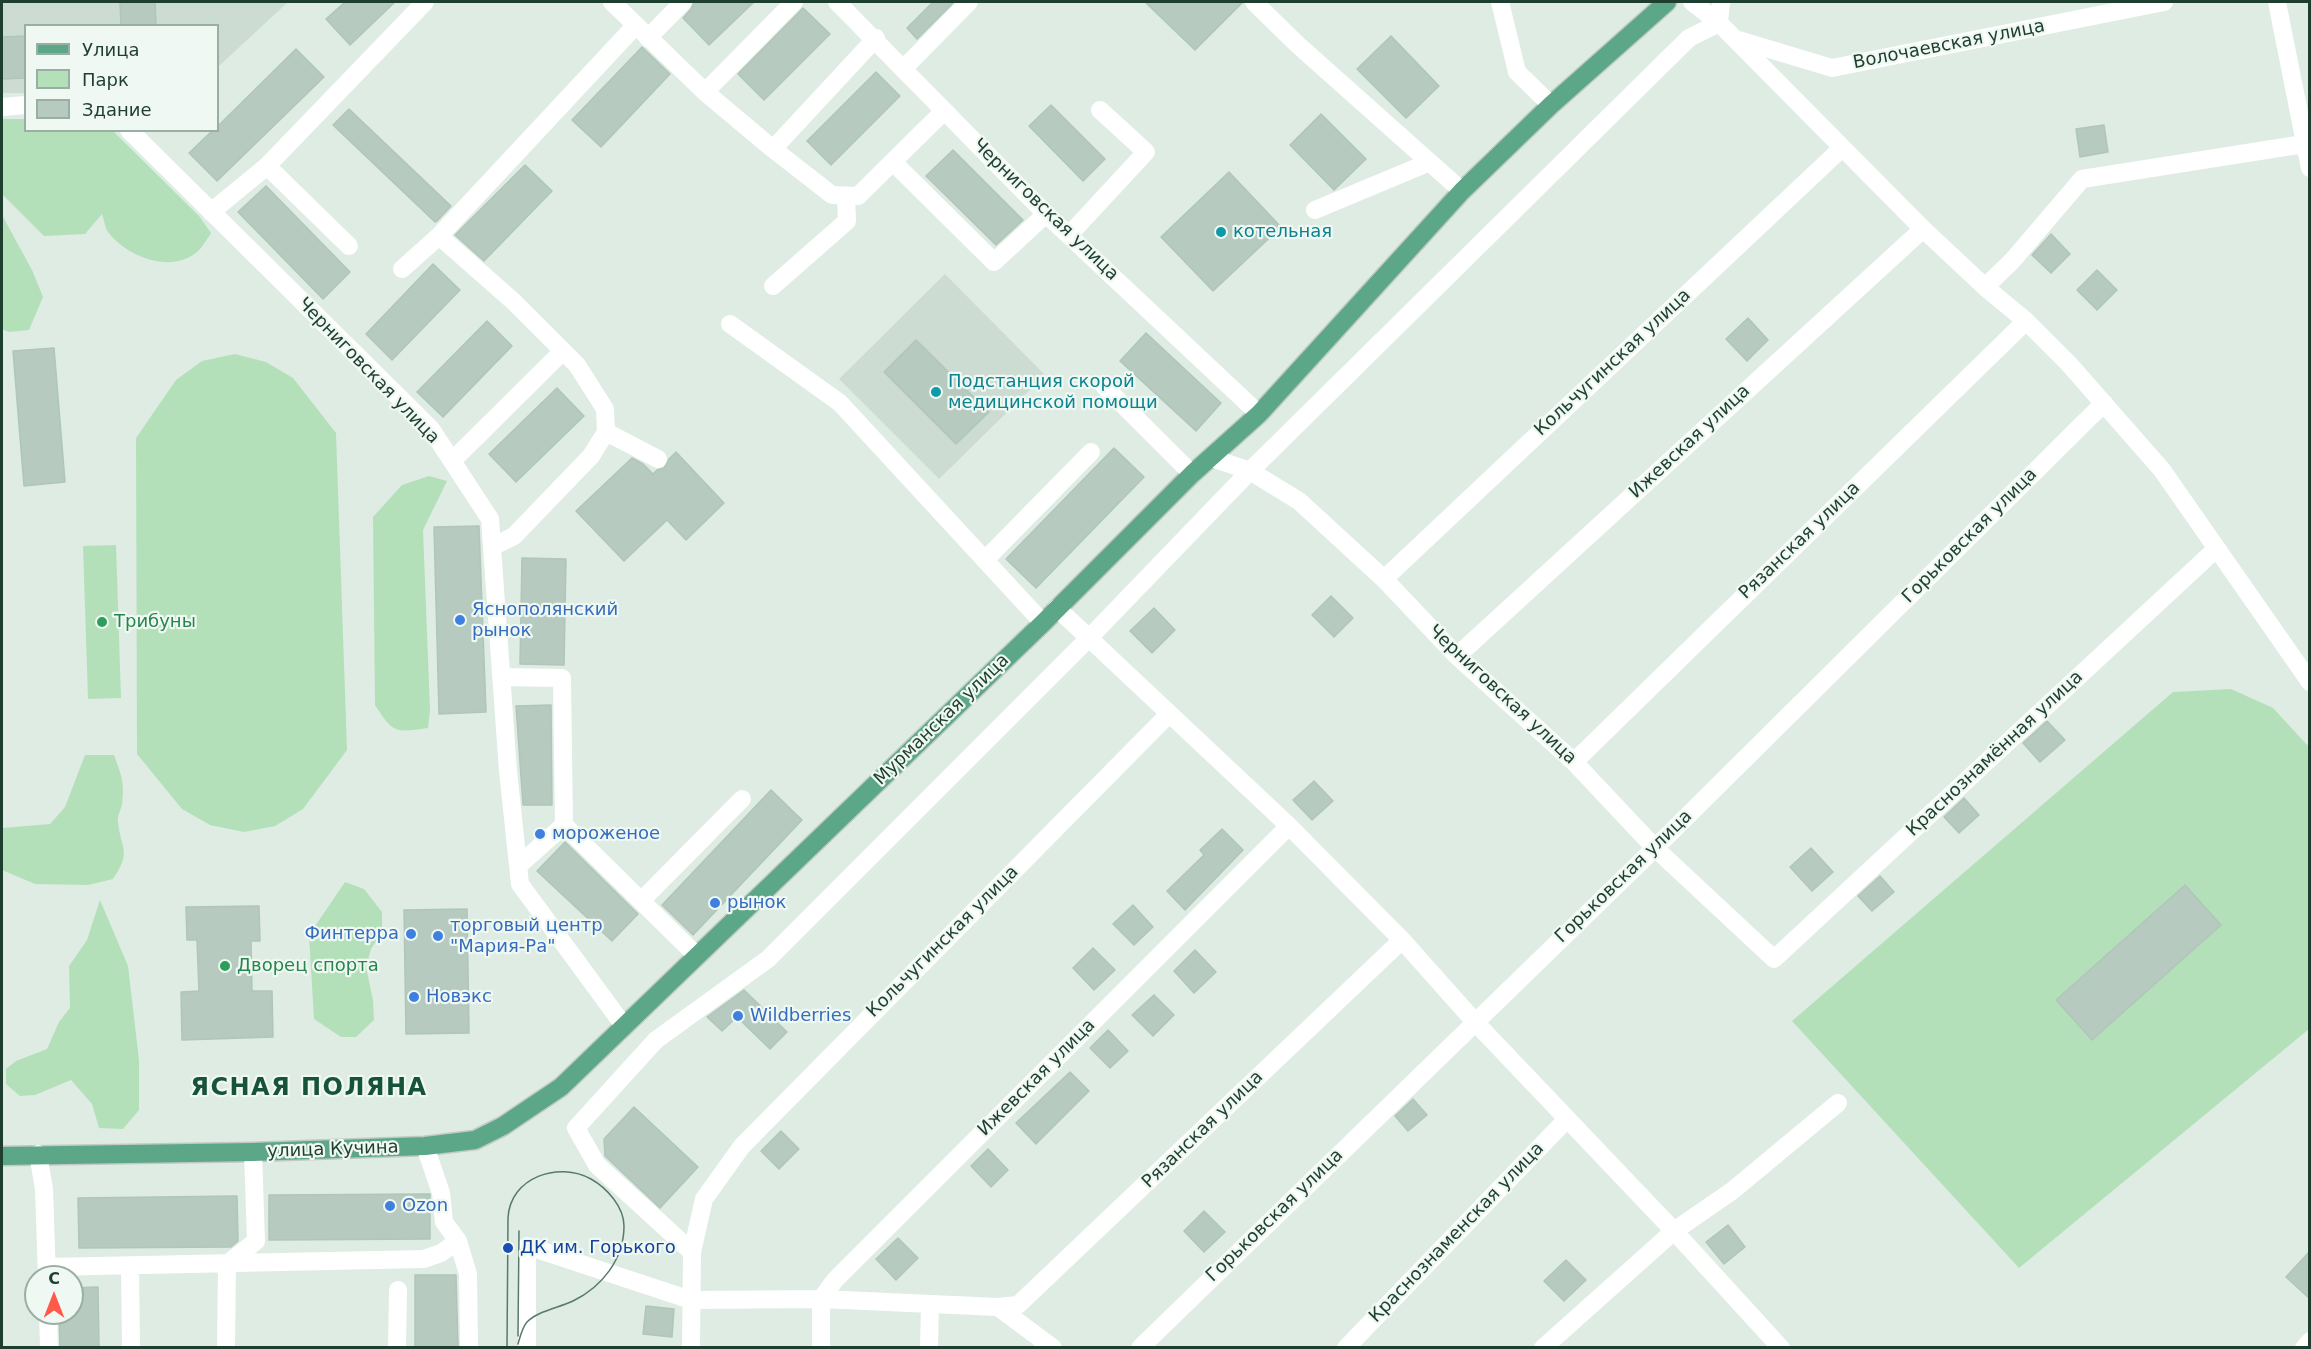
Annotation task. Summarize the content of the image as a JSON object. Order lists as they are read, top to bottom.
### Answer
{
  "streets": {
    "main road": ["Мурманская улица", "улица Кучина"],
    "street": [
      "Волочаевская улица",
      "Черниговская улица",
      "Кольчугинская улица",
      "Ижевская улица",
      "Горьковская улица",
      "Рязанская улица",
      "Краснознамённая улица",
      "Краснознаменская улица"
    ]
  },
  "crossings": [
    ["Черниговская улица", "Кольчугинская улица"],
    ["Черниговская улица", "Ижевская улица"],
    ["Черниговская улица", "Горьковская улица"],
    ["Черниговская улица", "Рязанская улица"],
    ["Черниговская улица", "Мурманская улица"],
    ["Черниговская улица", "Краснознамённая улица"],
    ["Черниговская улица", "улица Кучина"],
    ["Мурманская улица", "улица Кучина"]
  ],
  "districts": ["ЯСНАЯ ПОЛЯНА"],
  "places": [
    "котельная",
    "Подстанция скорой медицинской помощи",
    "Яснополянский рынок",
    "Трибуны",
    "мороженое",
    "рынок",
    "Финтерра",
    "торговый центр \"Мария-Ра\"",
    "Дворец спорта",
    "Новэкс",
    "Wildberries",
    "Ozon",
    "ДК им. Горького"
  ],
  "legend": ["Улица", "Парк", "Здание"],
  "north": "top"
}
